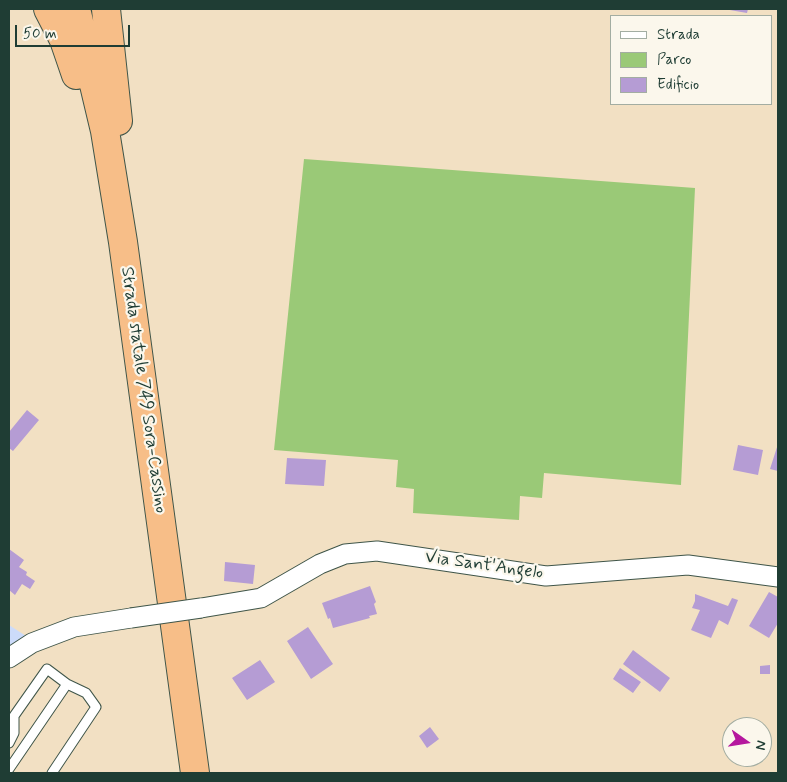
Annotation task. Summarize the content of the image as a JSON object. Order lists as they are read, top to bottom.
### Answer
{
  "streets": {
    "highway": ["Strada statale 749 Sora-Cassino"],
    "street": ["Via Sant'Angelo"]
  },
  "legend": ["Strada", "Parco", "Edificio"],
  "scale_bar": "50 m",
  "north": "right"
}
